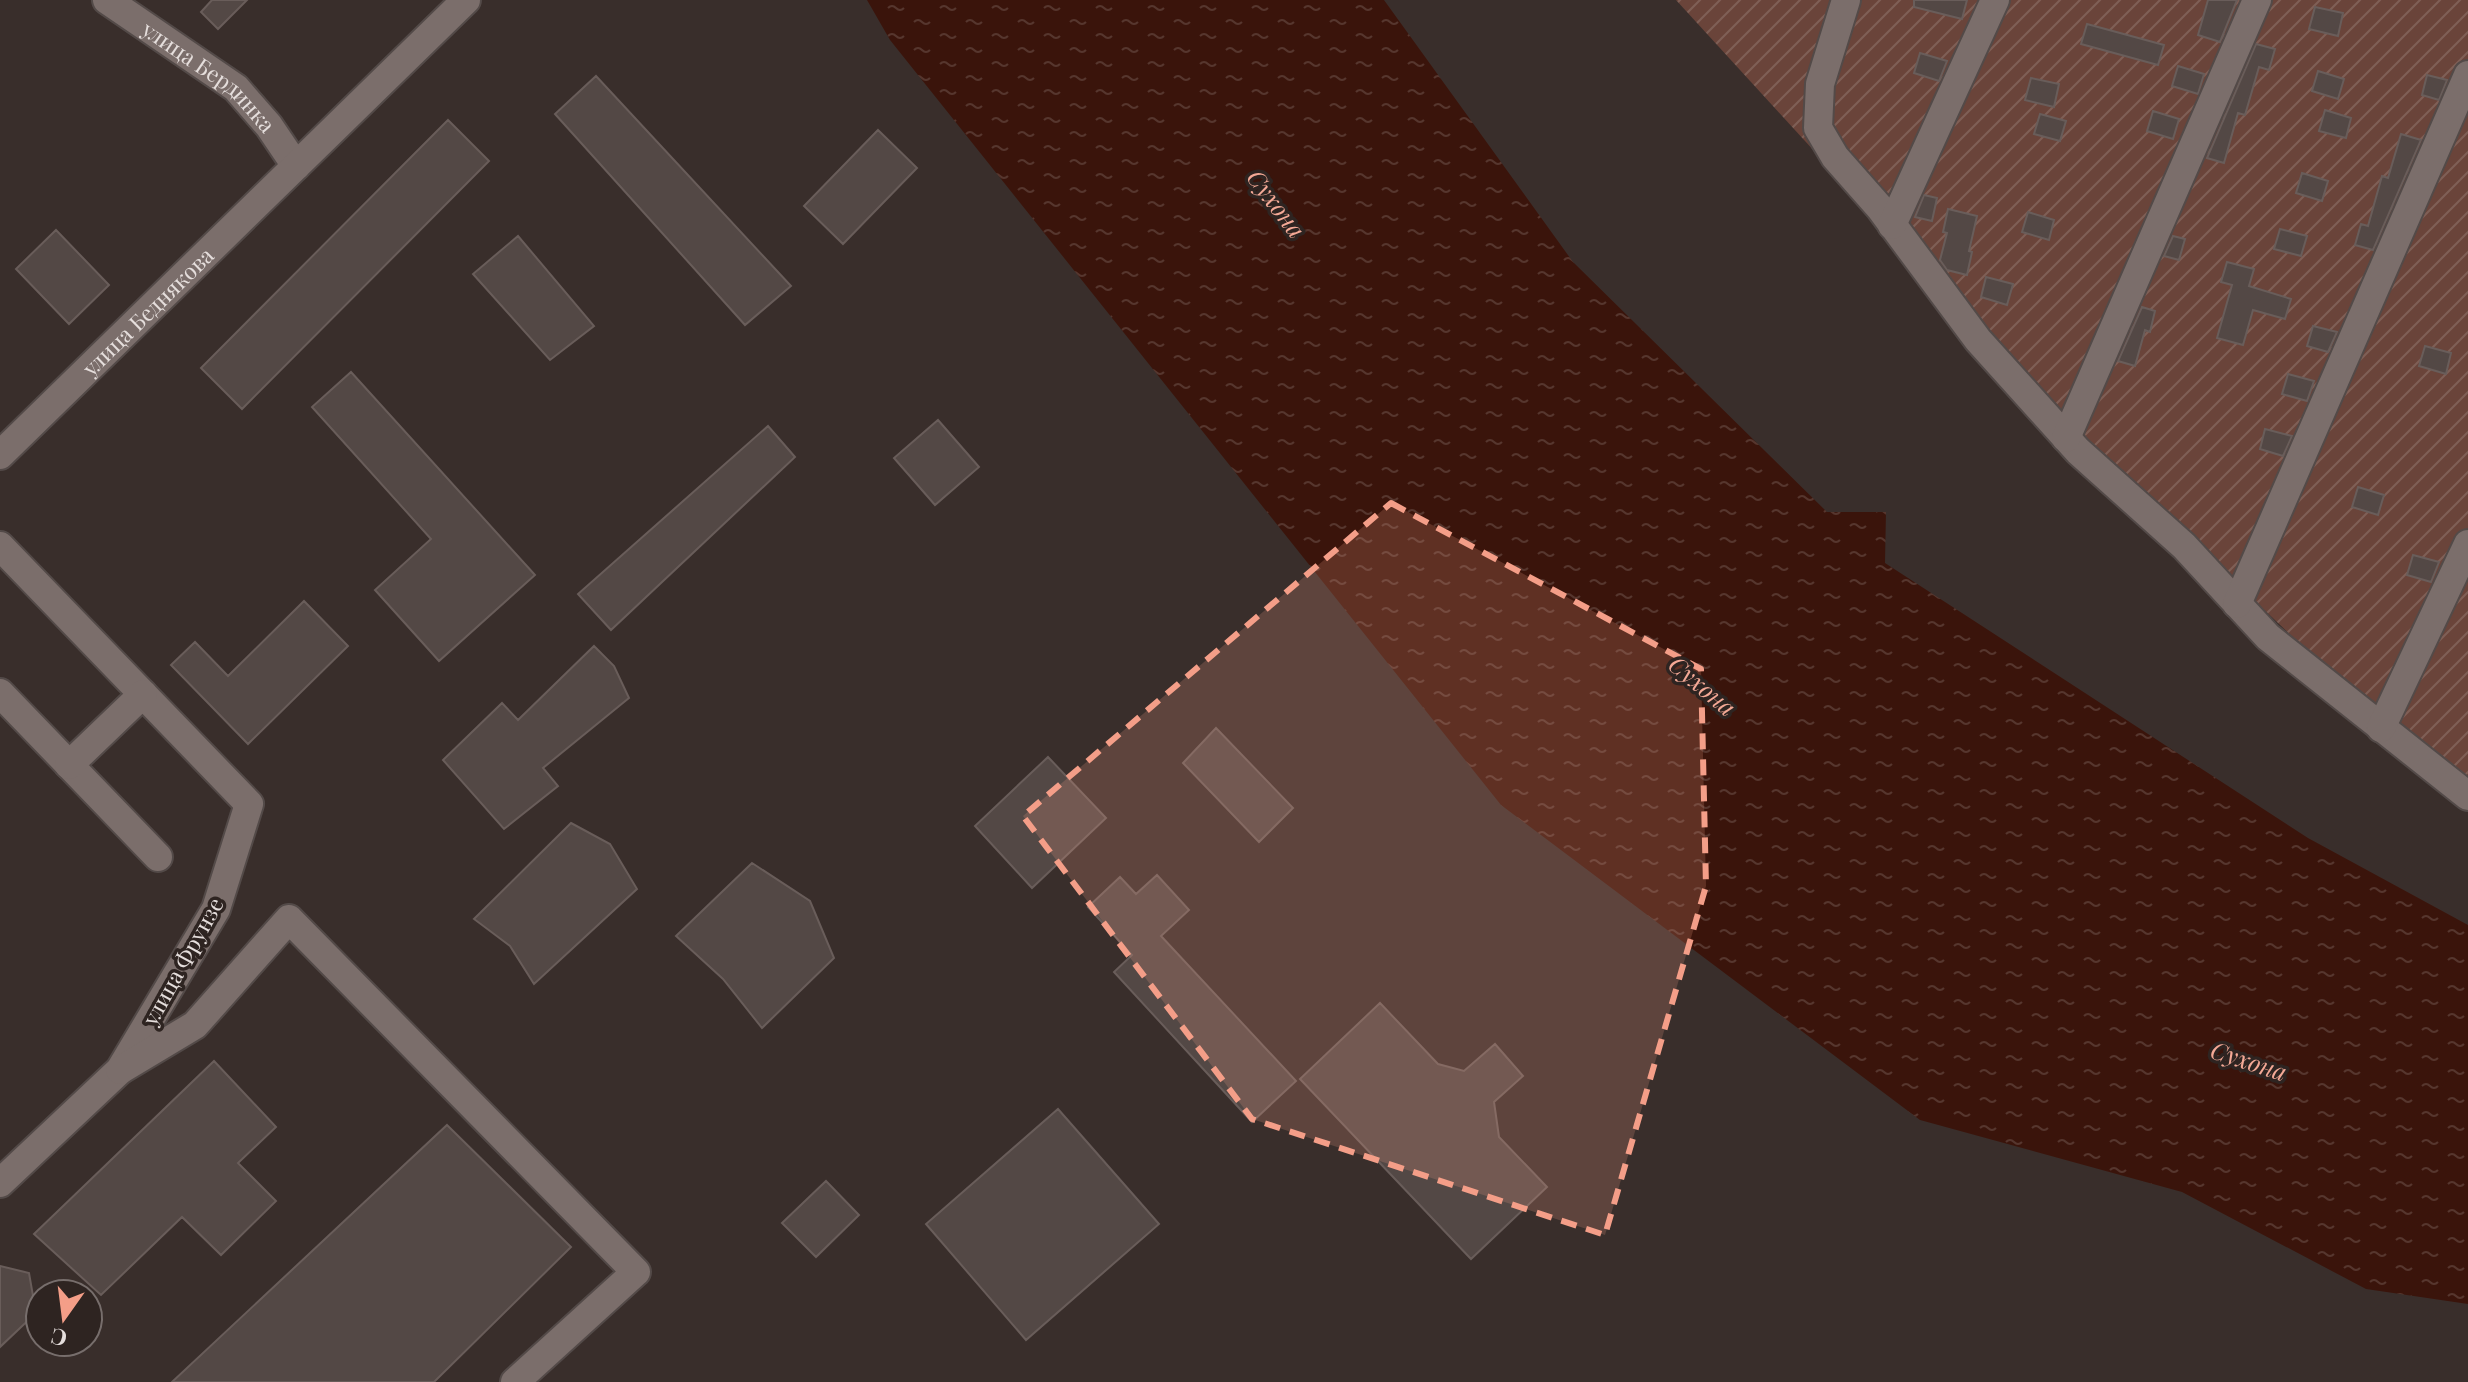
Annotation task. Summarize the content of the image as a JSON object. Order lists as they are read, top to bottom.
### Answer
{
  "streets": {
    "street": ["улица Бердинка", "улица Беднякова", "улица Фрунзе"]
  },
  "crossings": [
    ["улица Бердинка", "улица Беднякова"]
  ],
  "water": ["Сухона"],
  "north": "bottom"
}
